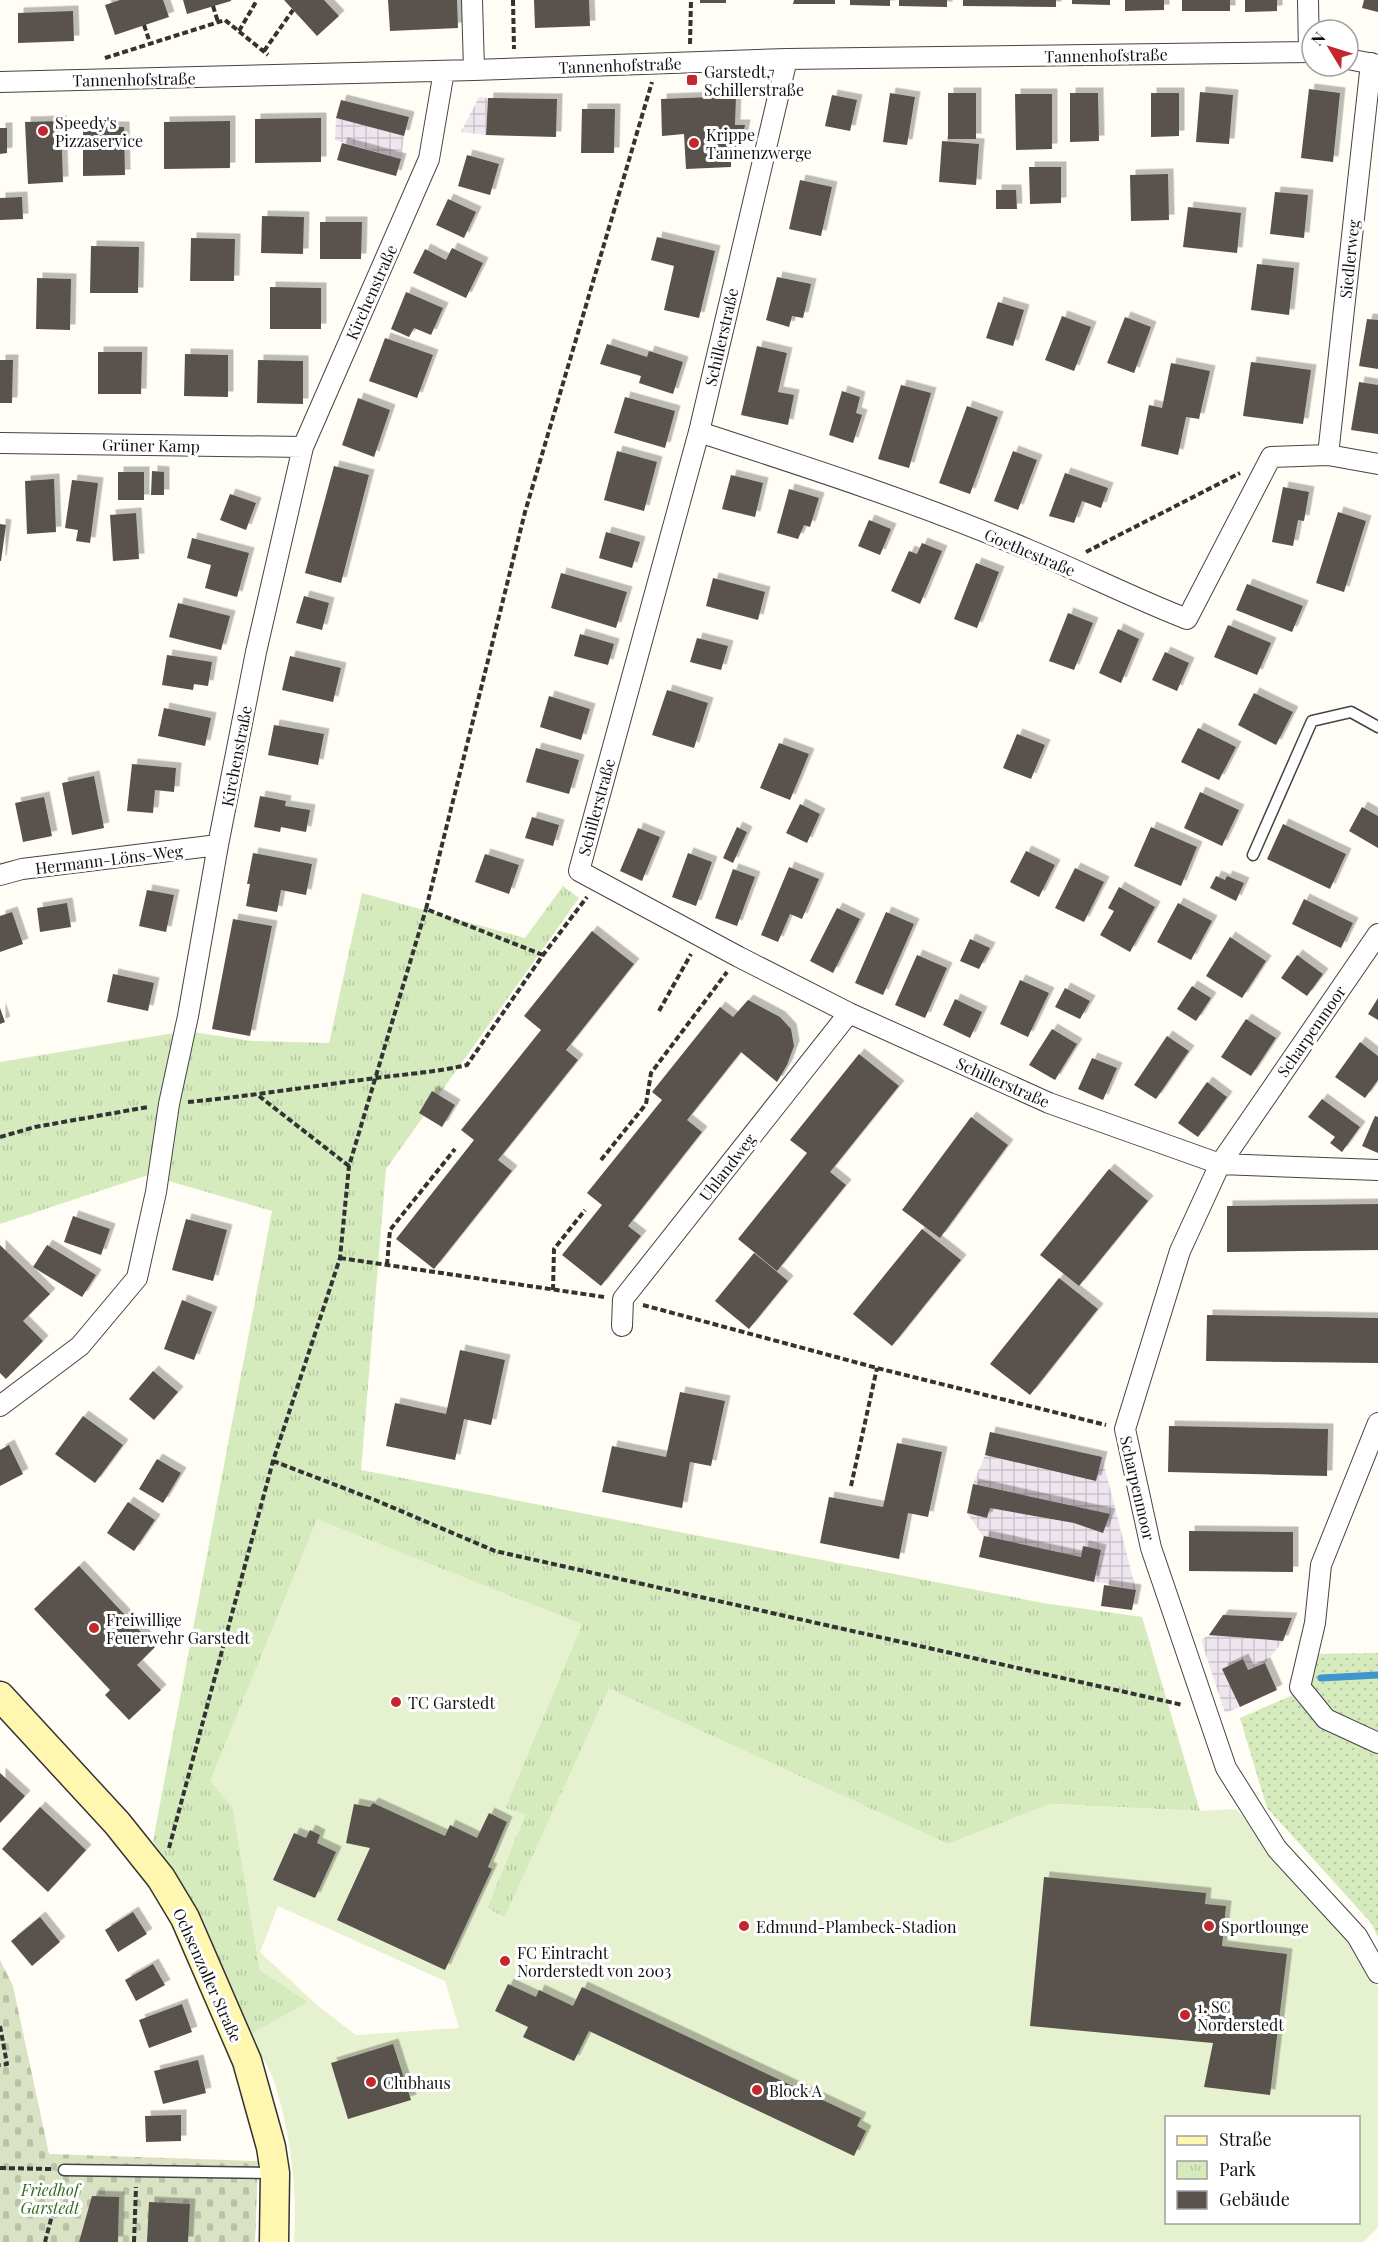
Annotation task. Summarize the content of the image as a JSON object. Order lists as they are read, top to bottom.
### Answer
{
  "streets": {
    "street": [
      "Tannenhofstraße",
      "Siedlerweg",
      "Kirchenstraße",
      "Schillerstraße",
      "Grüner Kamp",
      "Goethestraße",
      "Hermann-Löns-Weg",
      "Scharpenmoor",
      "Uhlandweg",
      "Ochsenzoller Straße"
    ]
  },
  "crossings": [
    ["Tannenhofstraße", "Kirchenstraße"],
    ["Tannenhofstraße", "Schillerstraße"],
    ["Kirchenstraße", "Grüner Kamp"],
    ["Kirchenstraße", "Hermann-Löns-Weg"],
    ["Schillerstraße", "Goethestraße"],
    ["Schillerstraße", "Scharpenmoor"],
    ["Schillerstraße", "Uhlandweg"]
  ],
  "parks": ["Friedhof Garstedt"],
  "places": {
    "transit": ["Garstedt, Schillerstraße"],
    "other": [
      "Speedy's Pizzaservice",
      "Krippe Tannenzwerge",
      "Freiwillige Feuerwehr Garstedt",
      "TC Garstedt",
      "Edmund-Plambeck-Stadion",
      "Sportlounge",
      "FC Eintracht Norderstedt von 2003",
      "1. SC Norderstedt",
      "Clubhaus",
      "Block A"
    ]
  },
  "legend": ["Straße", "Park", "Gebäude"],
  "north": "top left"
}
